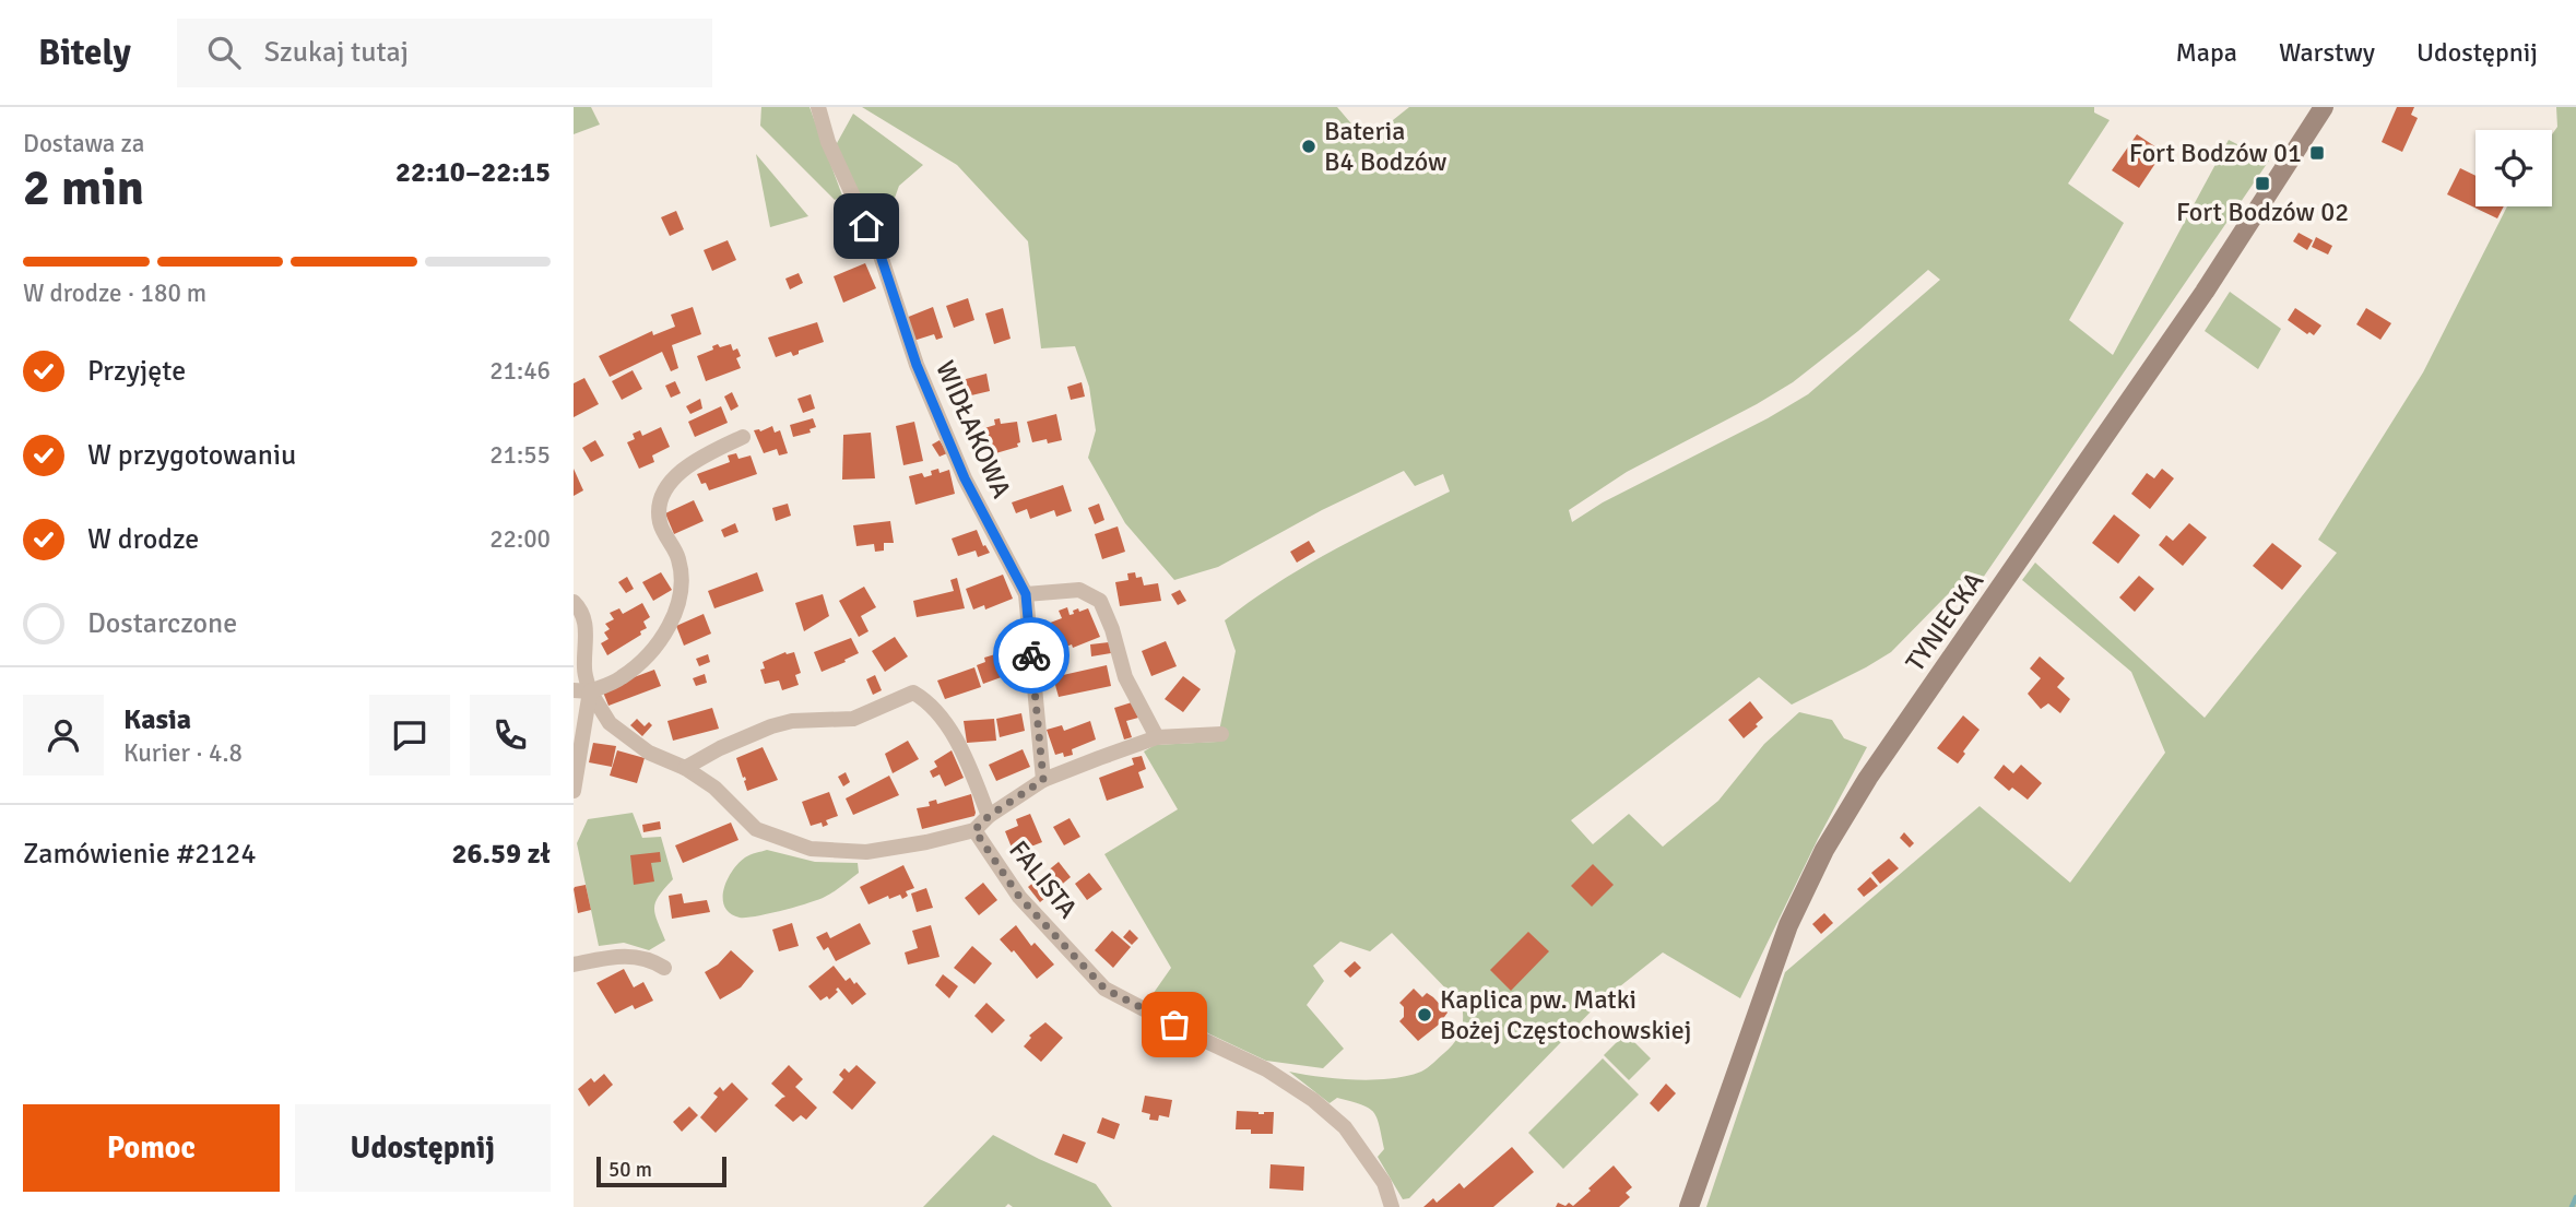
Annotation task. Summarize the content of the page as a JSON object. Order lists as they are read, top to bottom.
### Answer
{
  "streets": {
    "street": ["WIDŁAKOWA", "TYNIECKA", "FALISTA"]
  },
  "places": {
    "other": ["Bateria B4 Bodzów", "Kaplica pw. Matki Bożej Częstochowskiej"],
    "transit": ["Fort Bodzów 01", "Fort Bodzów 02"]
  },
  "scale_bar": "50 m",
  "page": {
    "header": "Bitely",
    "search": "Szukaj tutaj",
    "nav": ["Mapa", "Warstwy", "Udostępnij"],
    "heading": ["2 min", "Dostawa za", "22:10–22:15"],
    "panel": [
      "Kasia",
      "Kurier · 4.8",
      "Zamówienie #2124",
      "26.59 zł"
    ],
    "bar": "W drodze · 180 m",
    "list": [
      ["Przyjęte", "21:46"],
      ["W przygotowaniu", "21:55"],
      ["W drodze", "22:00"],
      "Dostarczone"
    ],
    "buttons": ["Pomoc", "Udostępnij"],
    "scale": "50 m"
  }
}
